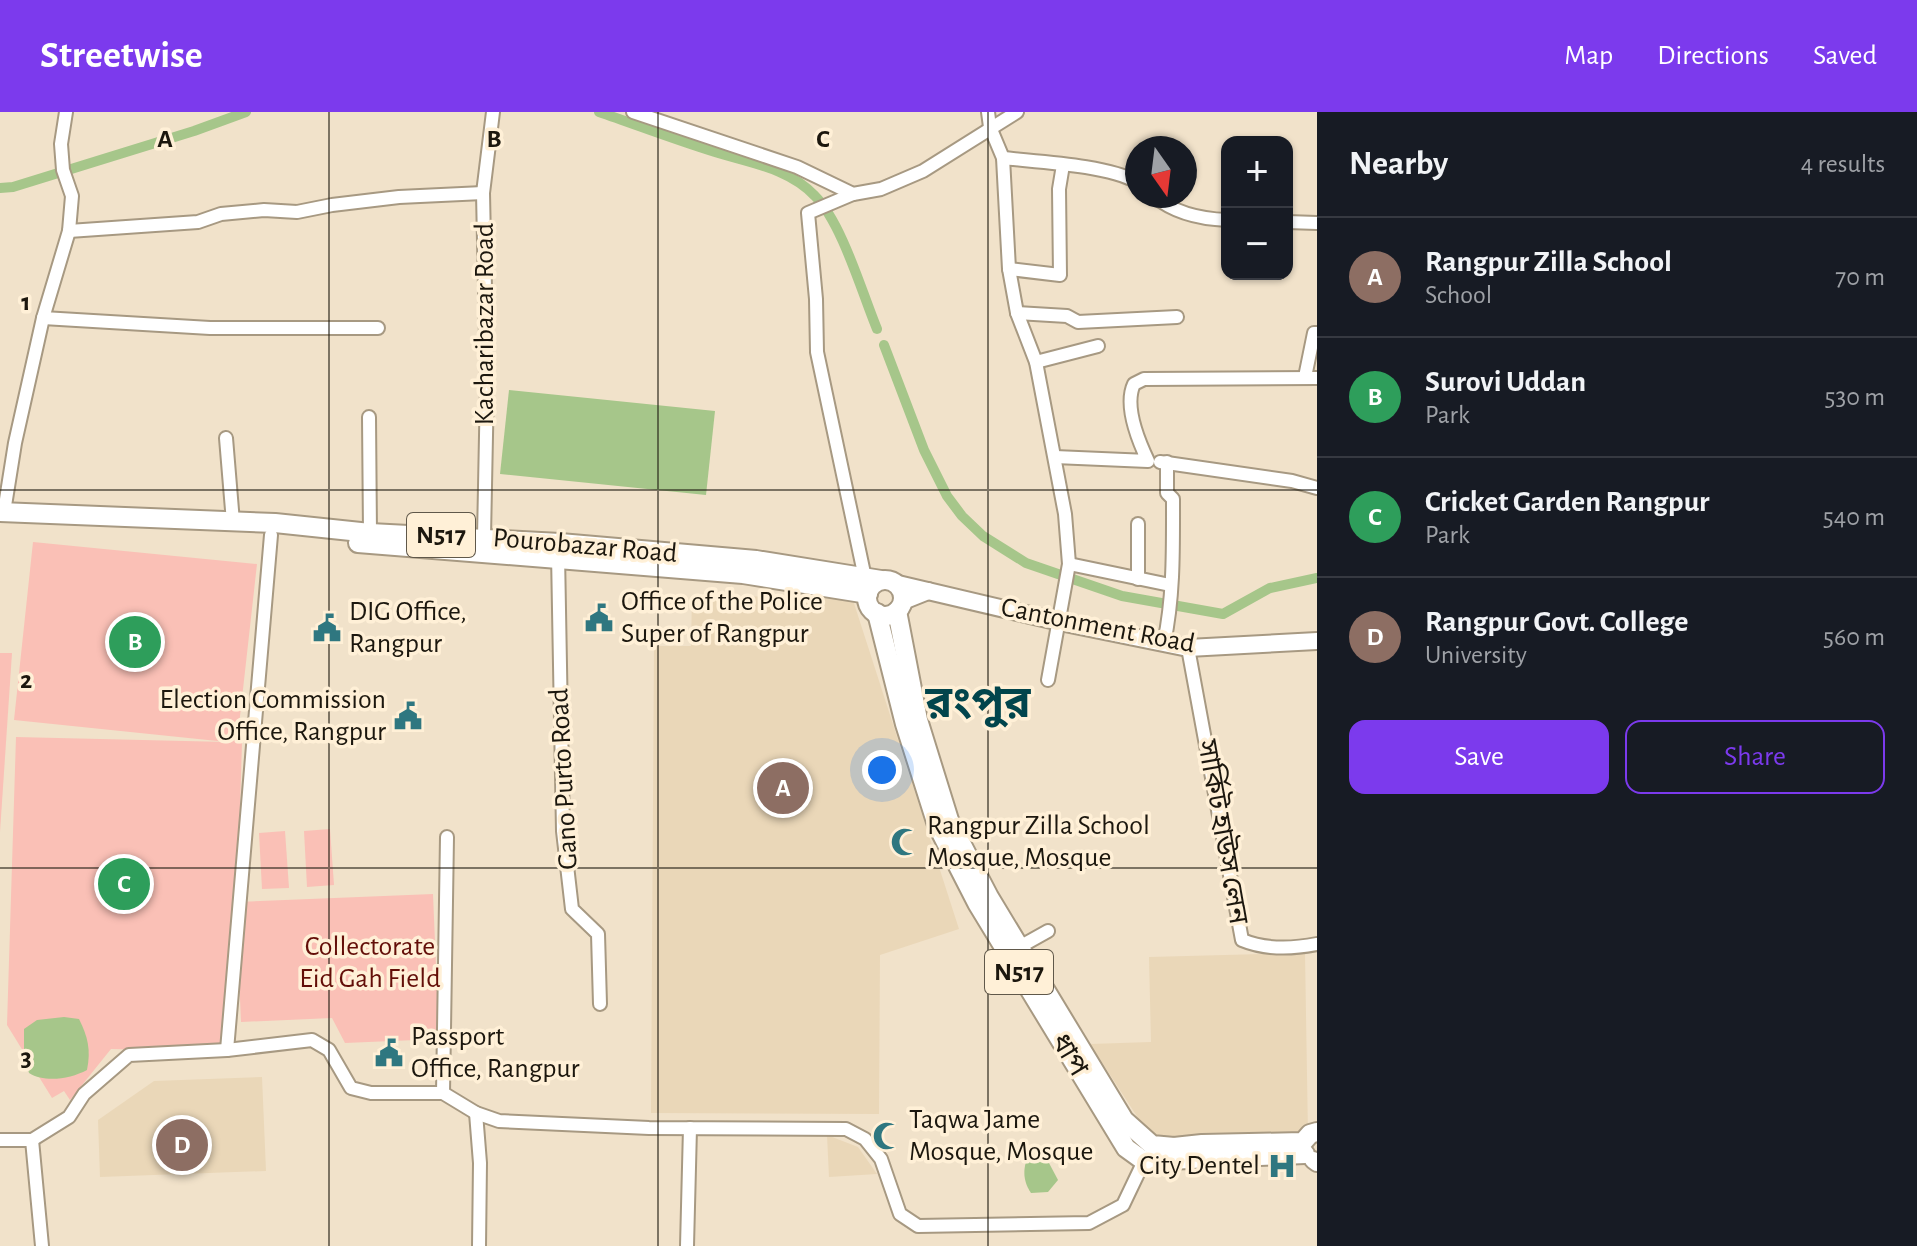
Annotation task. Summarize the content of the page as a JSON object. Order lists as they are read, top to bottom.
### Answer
{
  "streets": {
    "highway": ["N517", "Pourobazar Road", "ধাপ"],
    "main road": ["Cantonment Road"],
    "street": ["Kacharibazar Road", "Gano Purto Road", "সার্কিট হাউস লেন"]
  },
  "crossings": [
    ["Kacharibazar Road", "Pourobazar Road"],
    ["Pourobazar Road", "Cantonment Road"],
    ["Pourobazar Road", "Gano Purto Road"],
    ["Pourobazar Road", "ধাপ"],
    ["Cantonment Road", "সার্কিট হাউস লেন"],
    ["Cantonment Road", "ধাপ"]
  ],
  "districts": ["রংপুর"],
  "parks": ["Collectorate Eid Gah Field"],
  "places": {
    "public building": [
      "Office of the Police Super of Rangpur",
      "DIG Office, Rangpur",
      "Election Commission Office, Rangpur",
      "Passport Office, Rangpur"
    ],
    "mosque": ["Rangpur Zilla School Mosque, Mosque", "Taqwa Jame Mosque, Mosque"],
    "hospital": ["City Dentel"]
  },
  "north": "bottom",
  "page": {
    "header": "Streetwise",
    "nav": ["Map", "Directions", "Saved"],
    "heading": ["Nearby", "4 results"],
    "map_buttons": ["+", "−"],
    "list": [
      {
        "mark": "A",
        "name": "Rangpur Zilla School",
        "note": "School",
        "value": "70 m"
      },
      {
        "mark": "B",
        "name": "Surovi Uddan",
        "note": "Park",
        "value": "530 m"
      },
      {
        "mark": "C",
        "name": "Cricket Garden Rangpur",
        "note": "Park",
        "value": "540 m"
      },
      {
        "mark": "D",
        "name": "Rangpur Govt. College",
        "note": "University",
        "value": "560 m"
      }
    ],
    "pins": [
      "B",
      "A",
      "C",
      "D"
    ],
    "buttons": ["Save", "Share"]
  },
  "grid": {
    "columns": ["A", "B", "C"],
    "rows": ["1", "2", "3"]
  }
}
